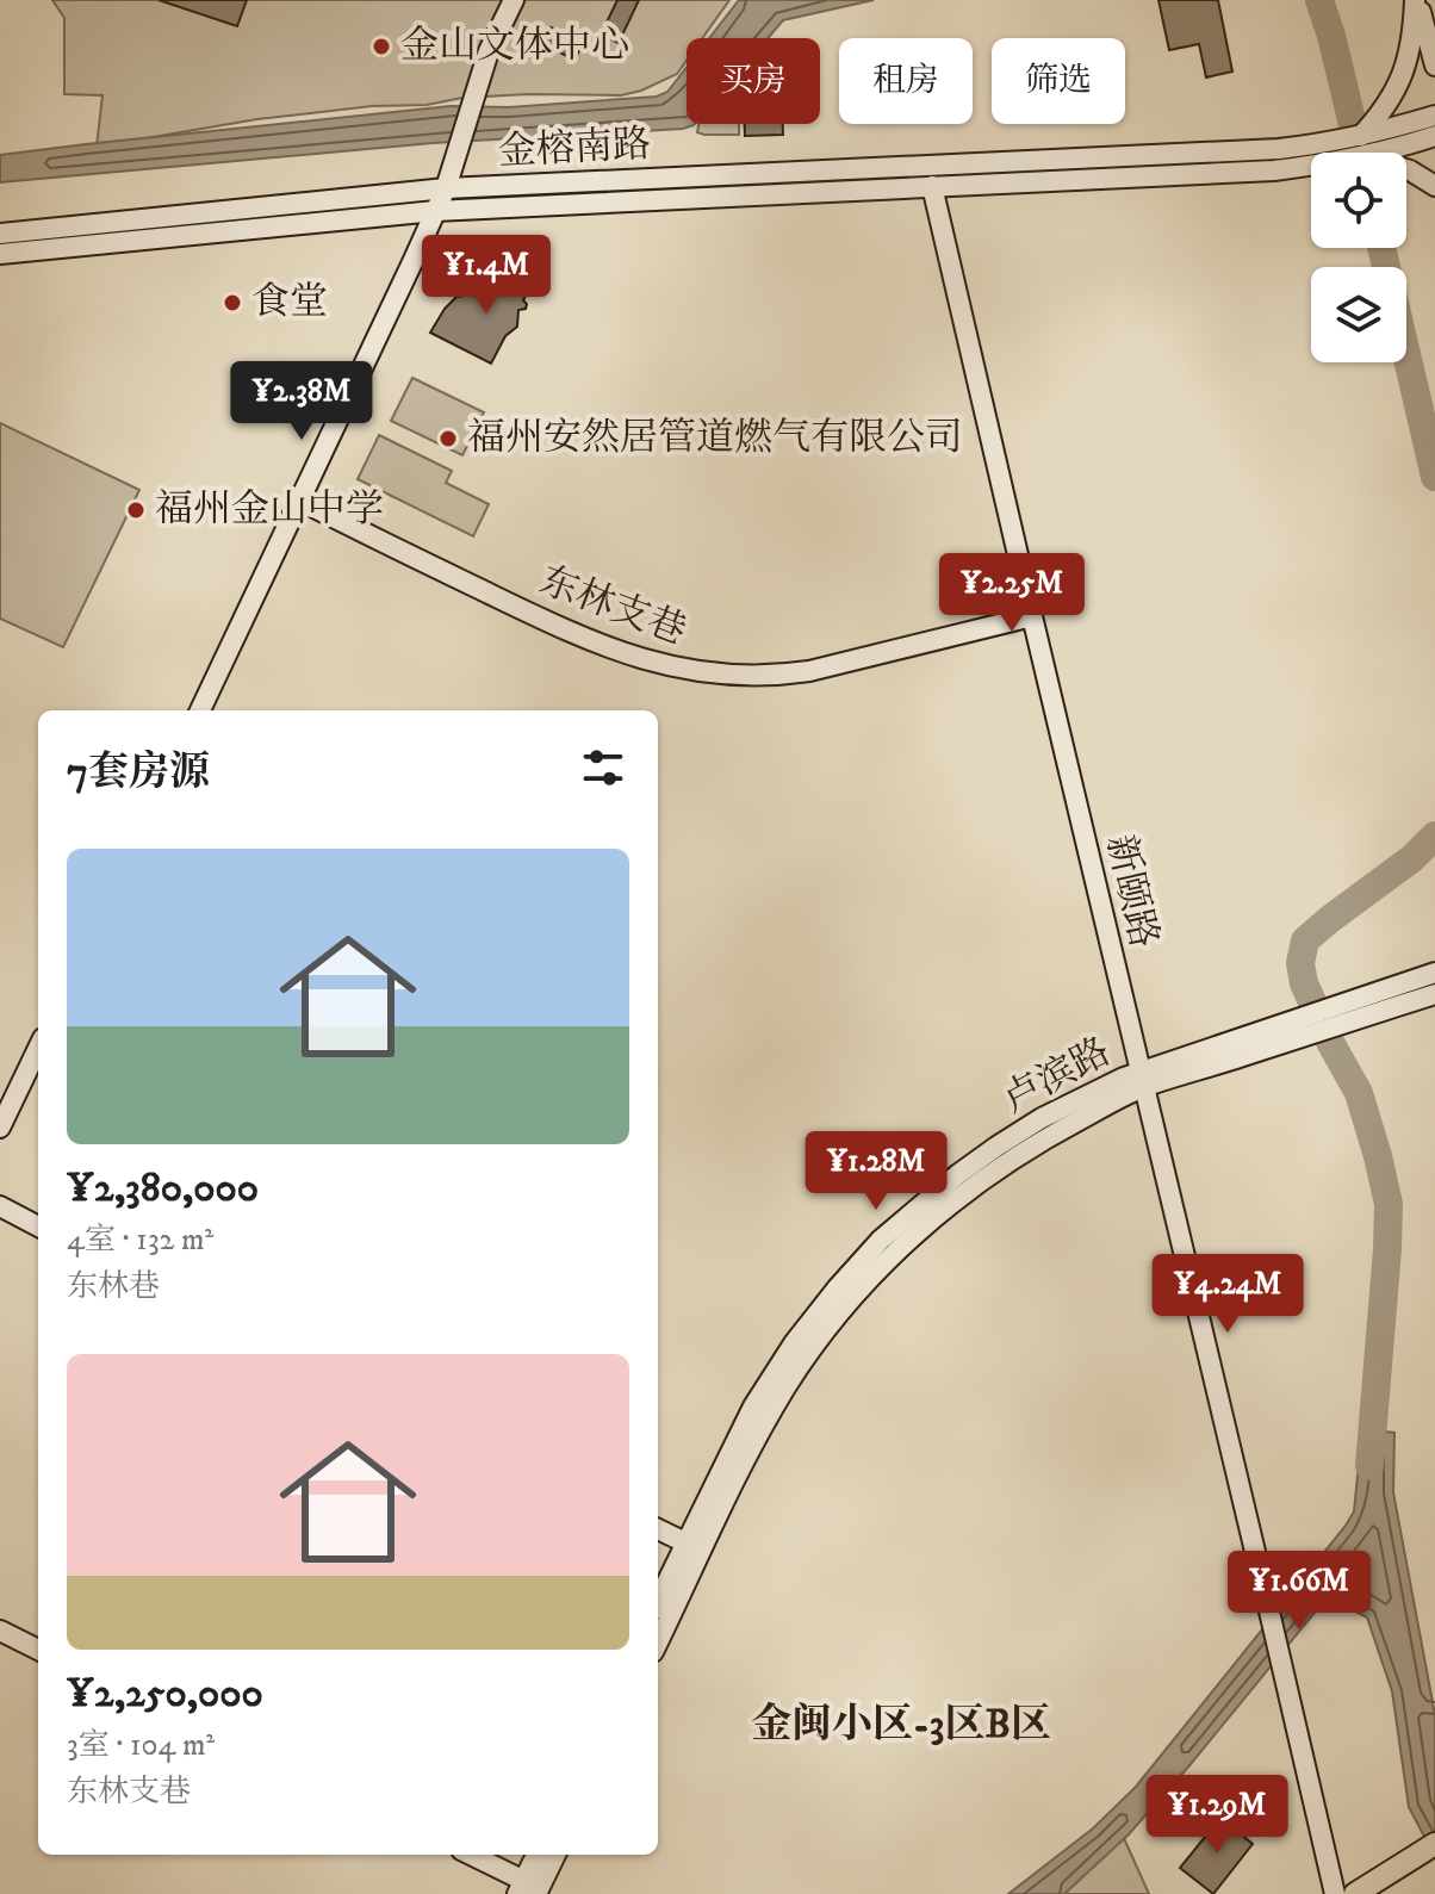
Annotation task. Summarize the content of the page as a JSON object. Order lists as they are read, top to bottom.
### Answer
{
  "streets": {
    "main road": [
      "金榕南路",
      "东林支巷",
      "新颐路",
      "卢滨路"
    ]
  },
  "crossings": [
    ["金榕南路", "新颐路"],
    ["东林支巷", "新颐路"],
    ["新颐路", "卢滨路"]
  ],
  "districts": ["金闽小区-3区B区"],
  "places": [
    "金山文体中心",
    "食堂",
    "福州安然居管道燃气有限公司",
    "福州金山中学"
  ],
  "page": {
    "chip": ["买房", "租房", "筛选"],
    "price": [
      "¥1.4M",
      "¥2.38M",
      "¥2.25M",
      "¥1.28M",
      "¥4.24M",
      "¥1.66M",
      "¥1.29M"
    ],
    "heading": "7套房源",
    "list": [
      {
        "name": "¥2,380,000",
        "note": "4室 · 132 m² · 东林巷"
      },
      {
        "name": "¥2,250,000",
        "note": "3室 · 104 m² · 东林支巷"
      }
    ]
  }
}
